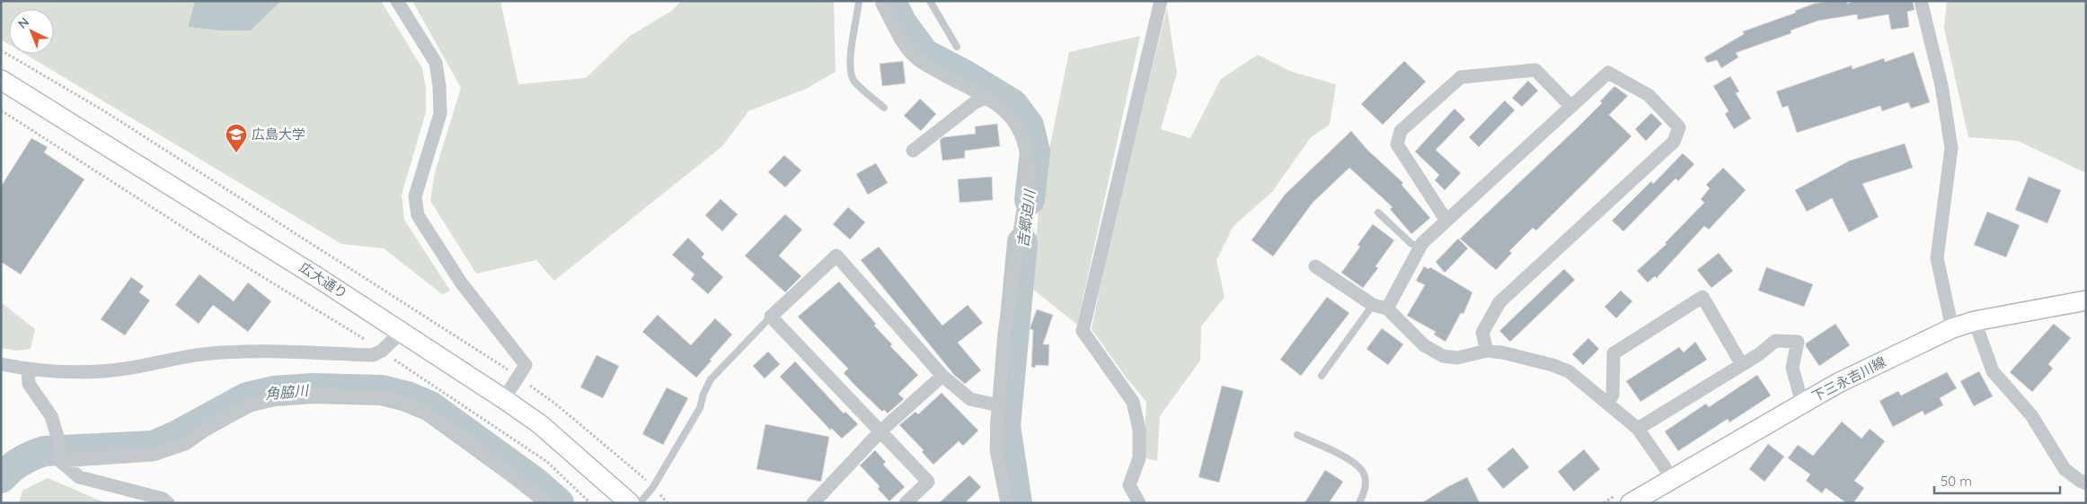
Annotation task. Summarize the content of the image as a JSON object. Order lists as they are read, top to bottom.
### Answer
{
  "streets": {
    "street": ["広大通り", "下三永吉川線"]
  },
  "water": ["吉郷迫川", "角脇川"],
  "places": {
    "school or university": ["広島大学"]
  },
  "scale_bar": "50 m",
  "north": "top left"
}
